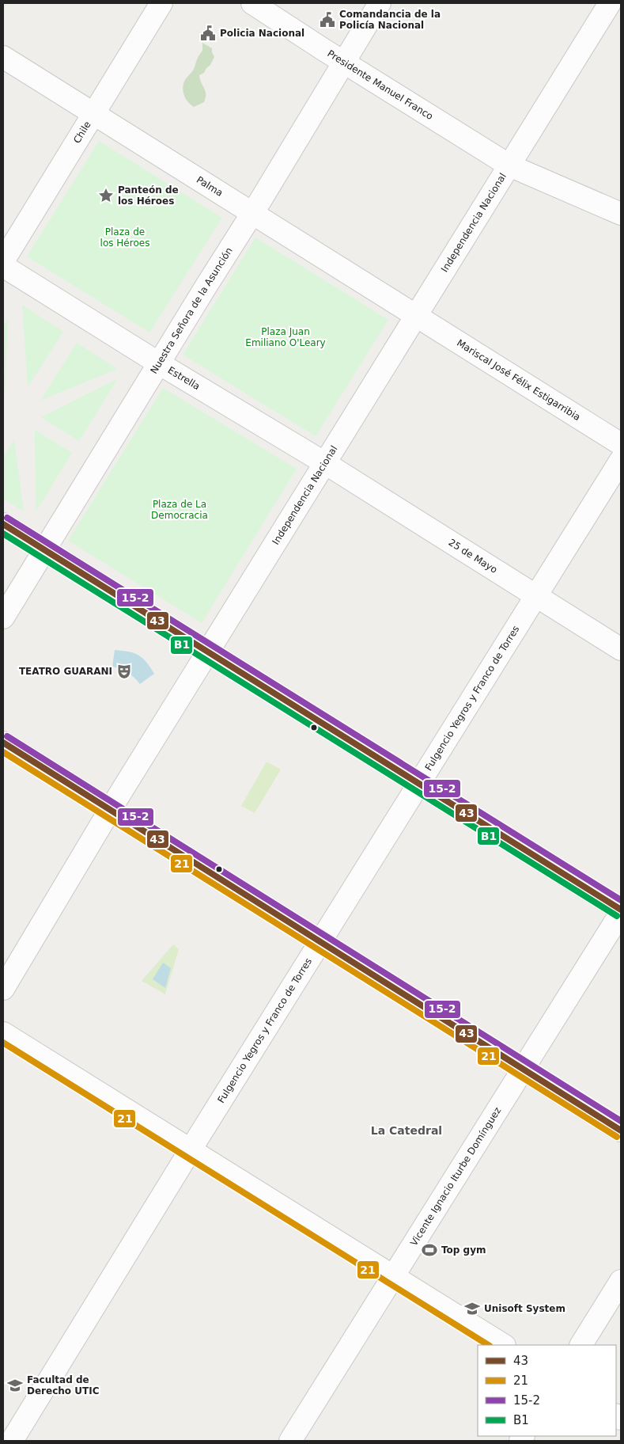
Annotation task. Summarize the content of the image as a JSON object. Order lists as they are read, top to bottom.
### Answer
{
  "streets": {
    "street": [
      "Presidente Manuel Franco",
      "Chile",
      "Palma",
      "Independencia Nacional",
      "Nuestra Señora de la Asunción",
      "Estrella",
      "Mariscal José Félix Estigarribia",
      "25 de Mayo",
      "Fulgencio Yegros y Franco de Torres",
      "Vicente Ignacio Iturbe Domínguez"
    ]
  },
  "crossings": [
    ["Presidente Manuel Franco", "Independencia Nacional"],
    ["Presidente Manuel Franco", "Nuestra Señora de la Asunción"],
    ["Chile", "Palma"],
    ["Palma", "Independencia Nacional"],
    ["Palma", "Nuestra Señora de la Asunción"],
    ["Palma", "Mariscal José Félix Estigarribia"],
    ["Independencia Nacional", "Estrella"],
    ["Independencia Nacional", "Mariscal José Félix Estigarribia"],
    ["Independencia Nacional", "25 de Mayo"],
    ["Nuestra Señora de la Asunción", "Estrella"],
    ["Estrella", "25 de Mayo"],
    ["25 de Mayo", "Fulgencio Yegros y Franco de Torres"]
  ],
  "districts": ["La Catedral"],
  "parks": ["Plaza de los Héroes", "Plaza Juan Emiliano O'Leary", "Plaza de La Democracia"],
  "places": {
    "public building": ["Comandancia de la Policía Nacional", "Policia Nacional"],
    "place": ["Panteón de los Héroes"],
    "theatre": ["TEATRO GUARANI"],
    "sports": ["Top gym"],
    "school or university": ["Unisoft System", "Facultad de Derecho UTIC"]
  },
  "lines": [
    "transit line 15-2",
    "transit line 43",
    "transit line B1",
    "transit line 21"
  ],
  "legend": [
    "43",
    "21",
    "15-2",
    "B1"
  ]
}
